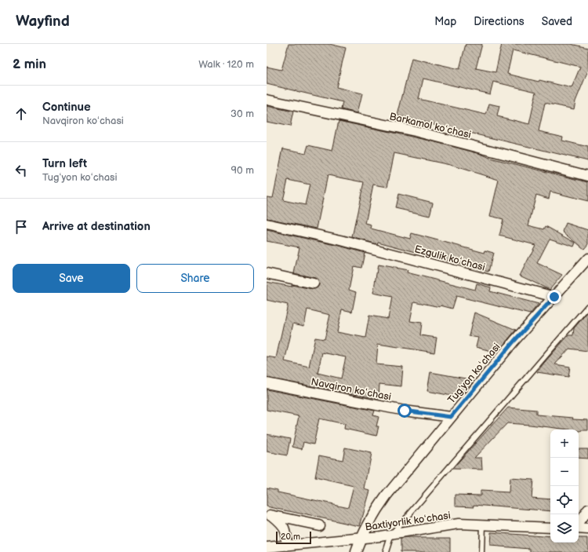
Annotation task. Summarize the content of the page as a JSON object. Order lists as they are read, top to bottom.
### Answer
{
  "streets": {
    "street": [
      "Barkamol koʻchasi",
      "Ezgulik koʻchasi",
      "Tugʻyon koʻchasi",
      "Navqiron koʻchasi",
      "Baxtiyorlik koʻchasi"
    ]
  },
  "crossings": [
    ["Ezgulik koʻchasi", "Tugʻyon koʻchasi"],
    ["Tugʻyon koʻchasi", "Navqiron koʻchasi"],
    ["Tugʻyon koʻchasi", "Baxtiyorlik koʻchasi"]
  ],
  "scale_bar": "20 m",
  "page": {
    "header": "Wayfind",
    "nav": ["Map", "Directions", "Saved"],
    "heading": ["2 min", "Walk · 120 m"],
    "list": [
      ["Continue", "Navqiron koʻchasi", "30 m"],
      ["Turn left", "Tugʻyon koʻchasi", "90 m"],
      "Arrive at destination"
    ],
    "buttons": ["Save", "Share"],
    "map_buttons": ["+", "−"],
    "scale": "20 m"
  }
}
